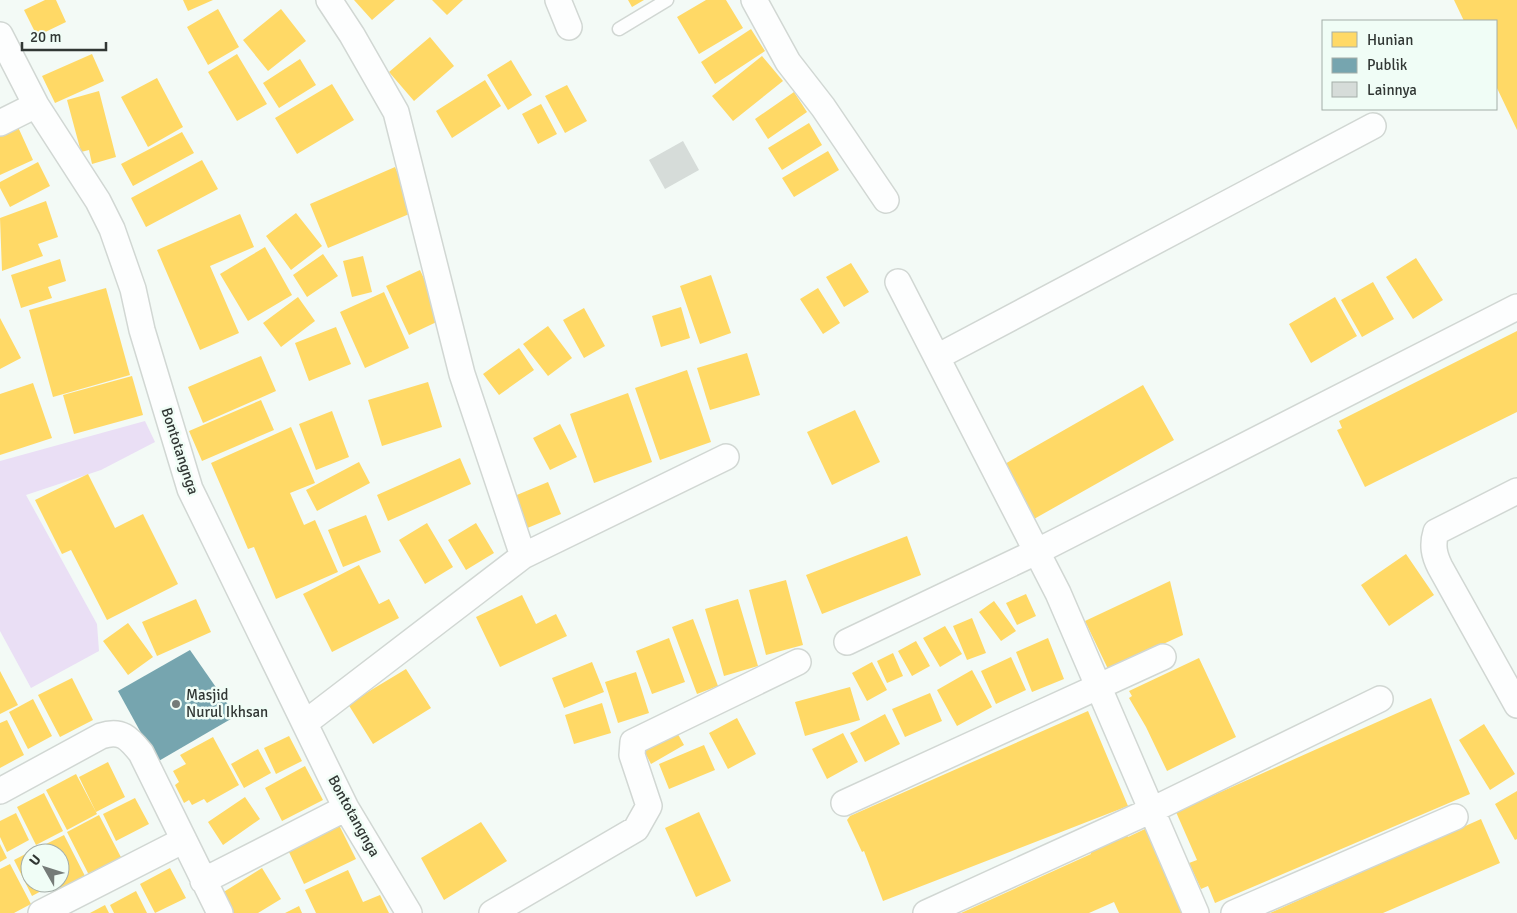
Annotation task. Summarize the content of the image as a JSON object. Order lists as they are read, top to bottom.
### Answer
{
  "streets": {
    "street": ["Bontotangnga"]
  },
  "places": ["Masjid Nurul Ikhsan"],
  "legend": ["Hunian", "Publik", "Lainnya"],
  "scale_bar": "20 m",
  "north": "top left"
}
